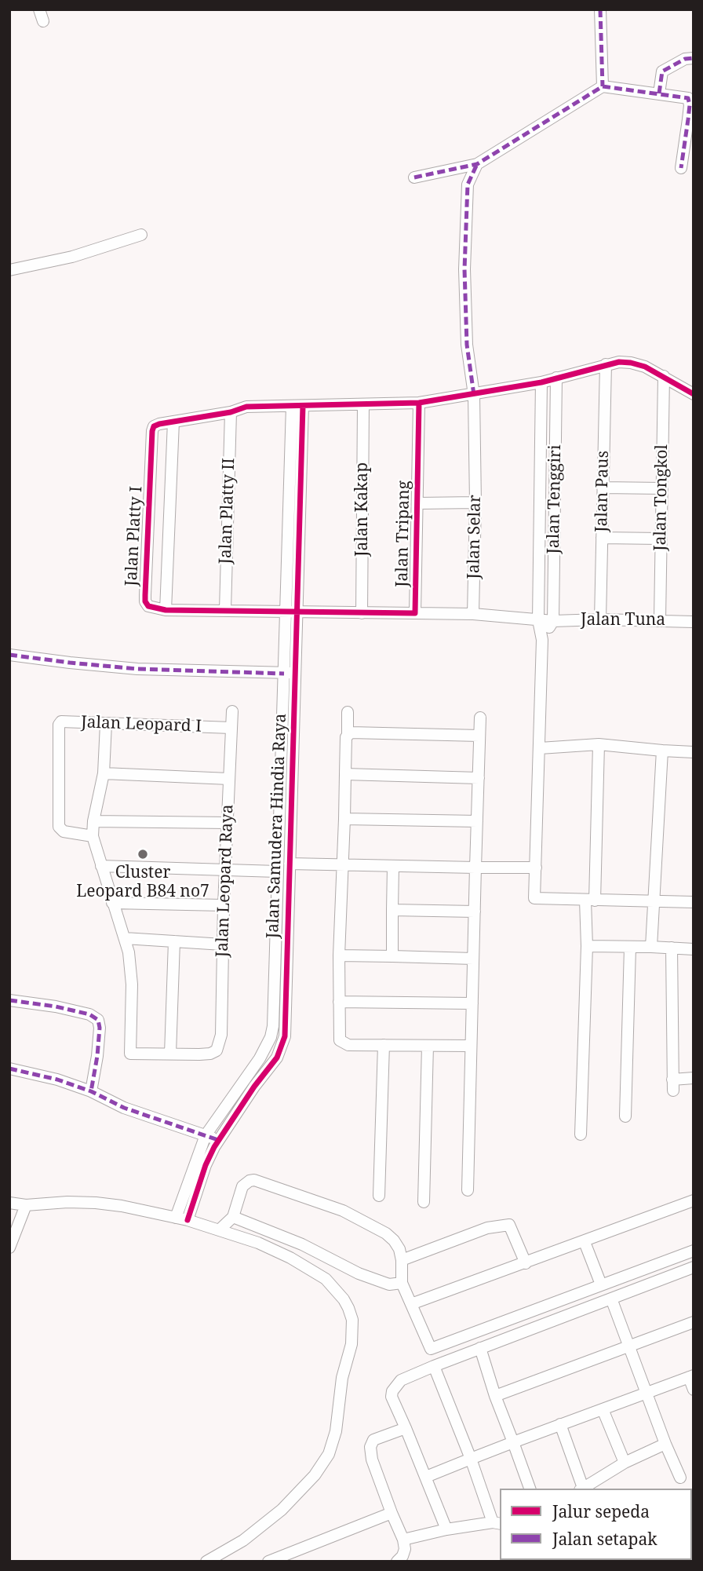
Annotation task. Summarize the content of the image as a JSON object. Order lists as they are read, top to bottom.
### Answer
{
  "streets": {
    "street": [
      "Jalan Paus",
      "Jalan Tongkol",
      "Jalan Tenggiri",
      "Jalan Kakap",
      "Jalan Platty II",
      "Jalan Tripang",
      "Jalan Platty I",
      "Jalan Selar",
      "Jalan Tuna",
      "Jalan Leopard I",
      "Jalan Samudera Hindia Raya",
      "Jalan Leopard Raya"
    ]
  },
  "crossings": [
    ["Jalan Paus", "Jalan Platty I"],
    ["Jalan Paus", "Jalan Tuna"],
    ["Jalan Tongkol", "Jalan Platty I"],
    ["Jalan Tongkol", "Jalan Tuna"],
    ["Jalan Tenggiri", "Jalan Platty I"],
    ["Jalan Tenggiri", "Jalan Tuna"],
    ["Jalan Kakap", "Jalan Platty I"],
    ["Jalan Platty II", "Jalan Platty I"],
    ["Jalan Tripang", "Jalan Platty I"],
    ["Jalan Platty I", "Jalan Selar"],
    ["Jalan Platty I", "Jalan Samudera Hindia Raya"],
    ["Jalan Leopard I", "Jalan Leopard Raya"]
  ],
  "places": ["Cluster Leopard B84 no7"],
  "legend": ["Jalur sepeda", "Jalan setapak"]
}
